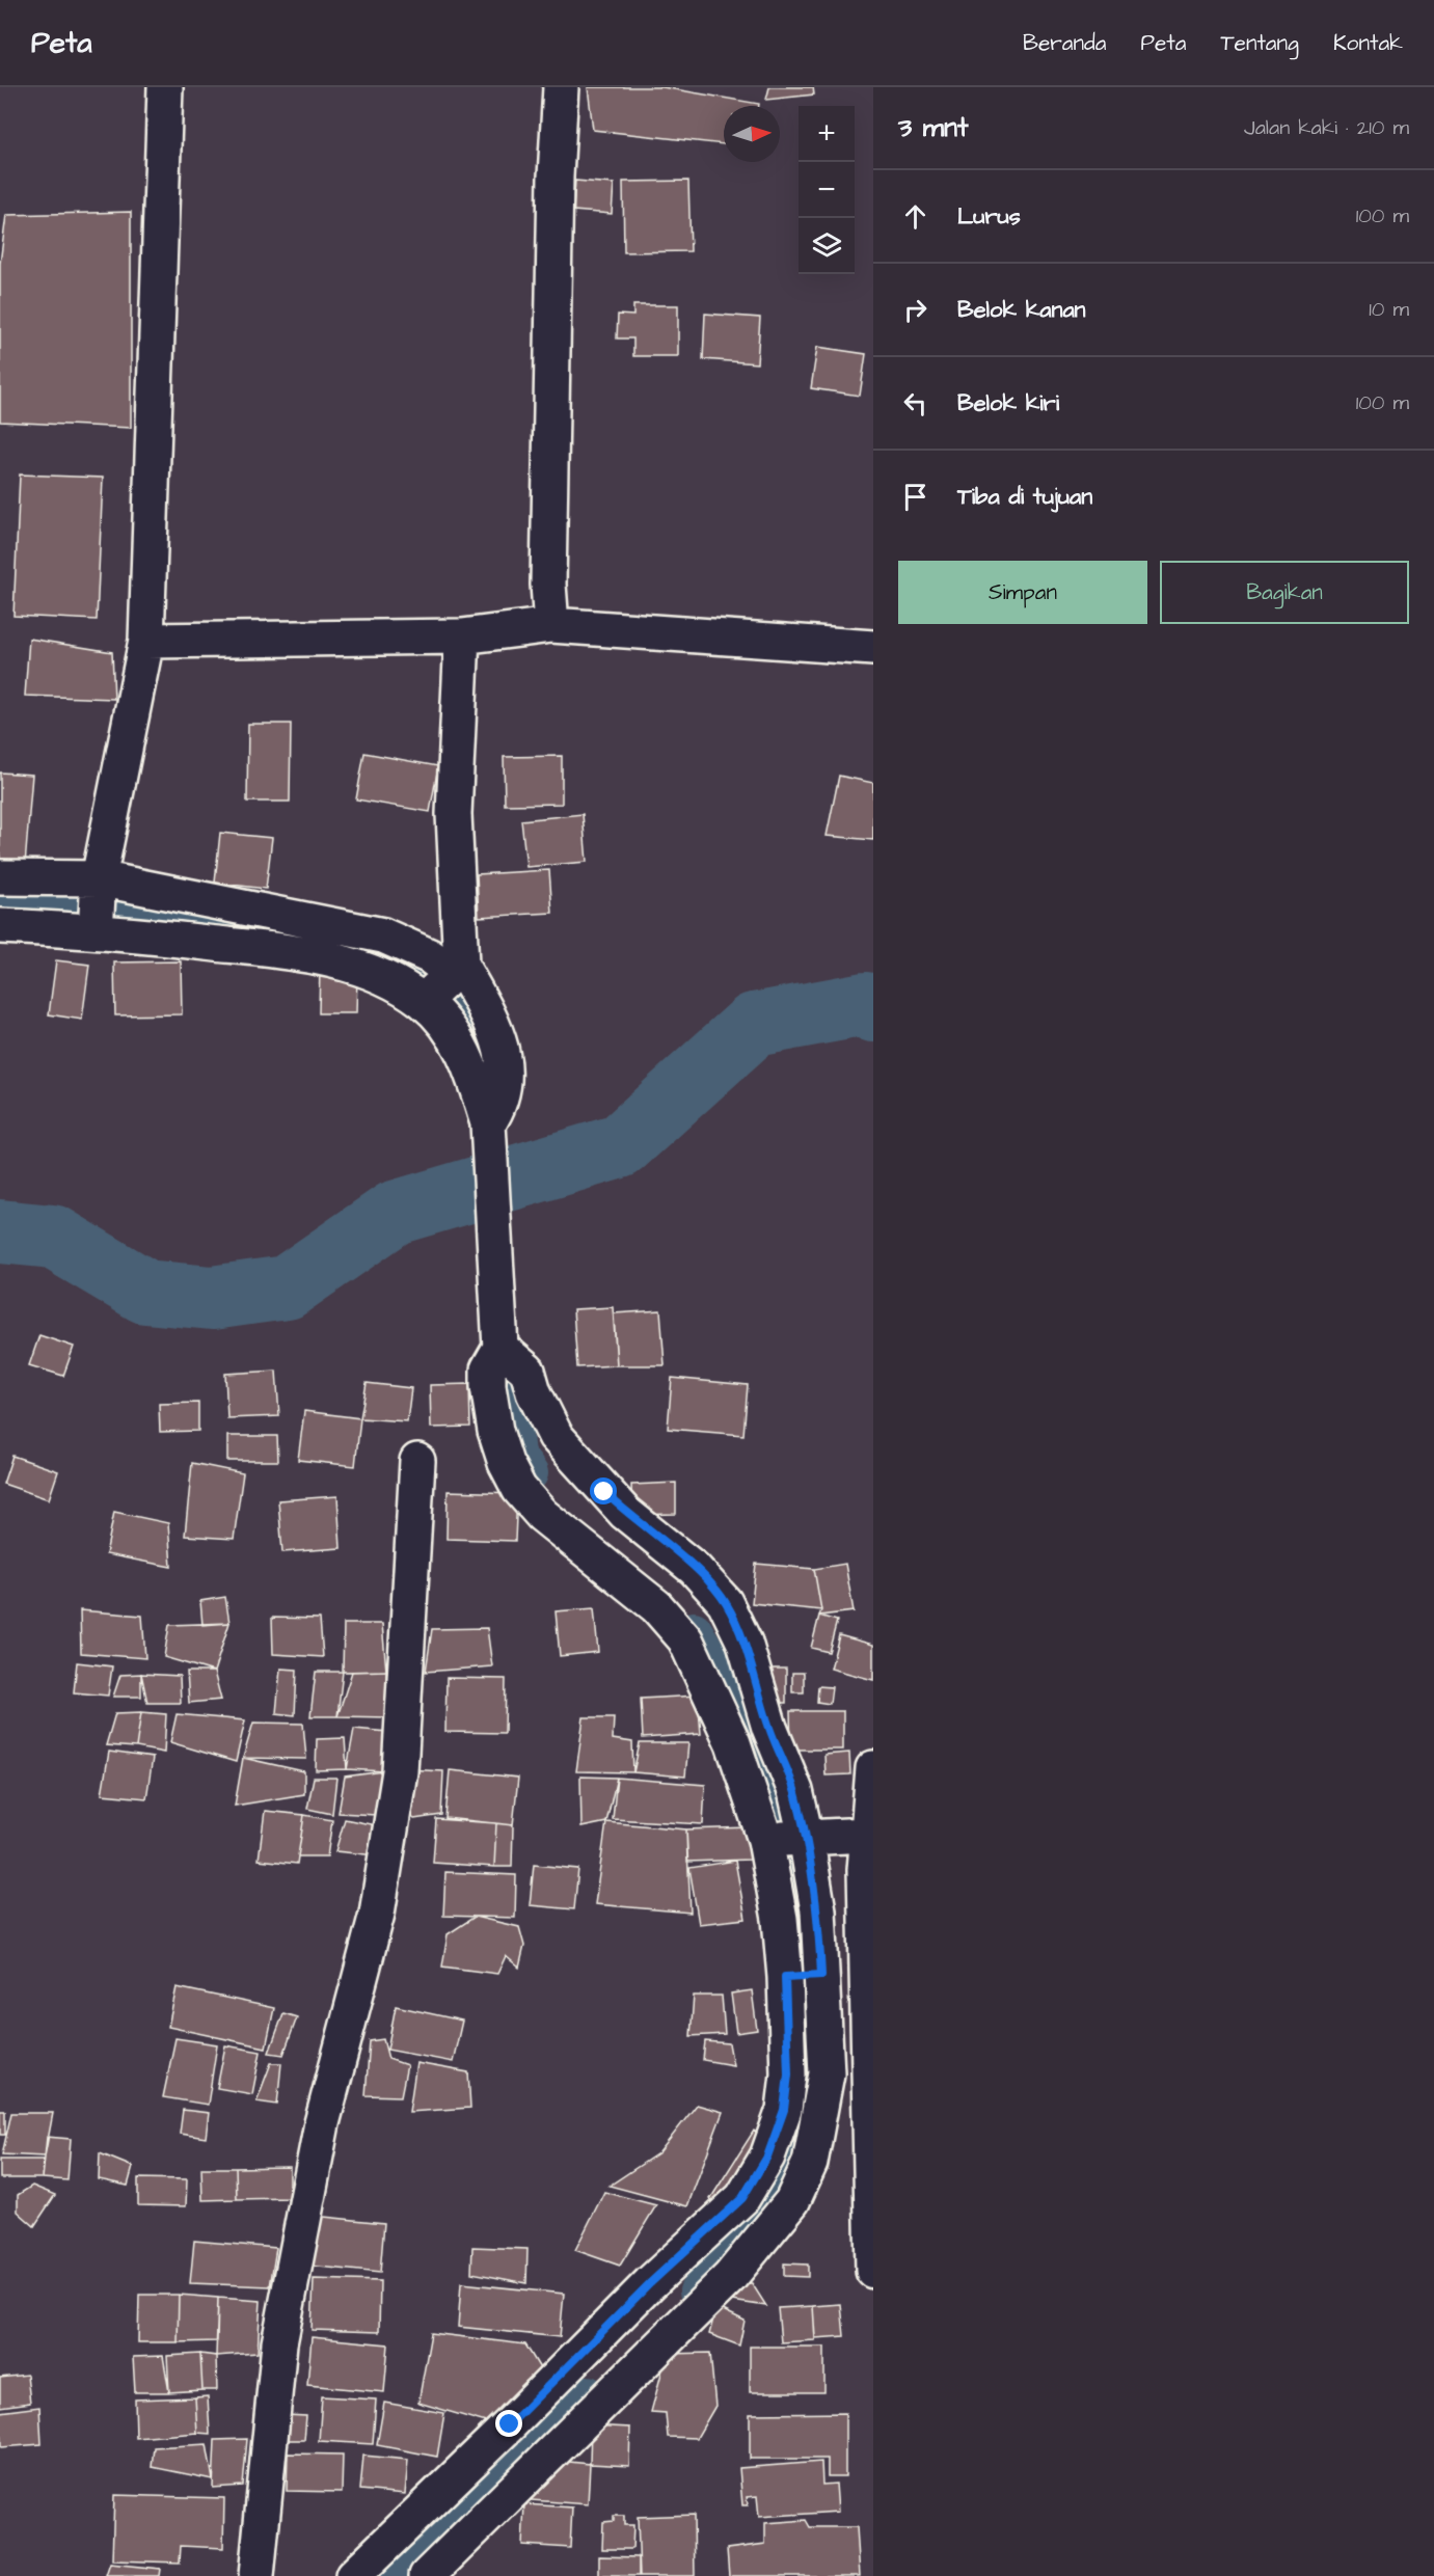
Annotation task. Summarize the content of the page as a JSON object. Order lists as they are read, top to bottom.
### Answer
{
  "north": "right",
  "page": {
    "header": "Peta",
    "nav": [
      "Beranda",
      "Peta",
      "Tentang",
      "Kontak"
    ],
    "heading": ["3 mnt", "Jalan kaki · 210 m"],
    "map_buttons": ["+", "−"],
    "list": [
      ["Lurus", "100 m"],
      ["Belok kanan", "10 m"],
      ["Belok kiri", "100 m"],
      "Tiba di tujuan"
    ],
    "buttons": ["Simpan", "Bagikan"]
  }
}
